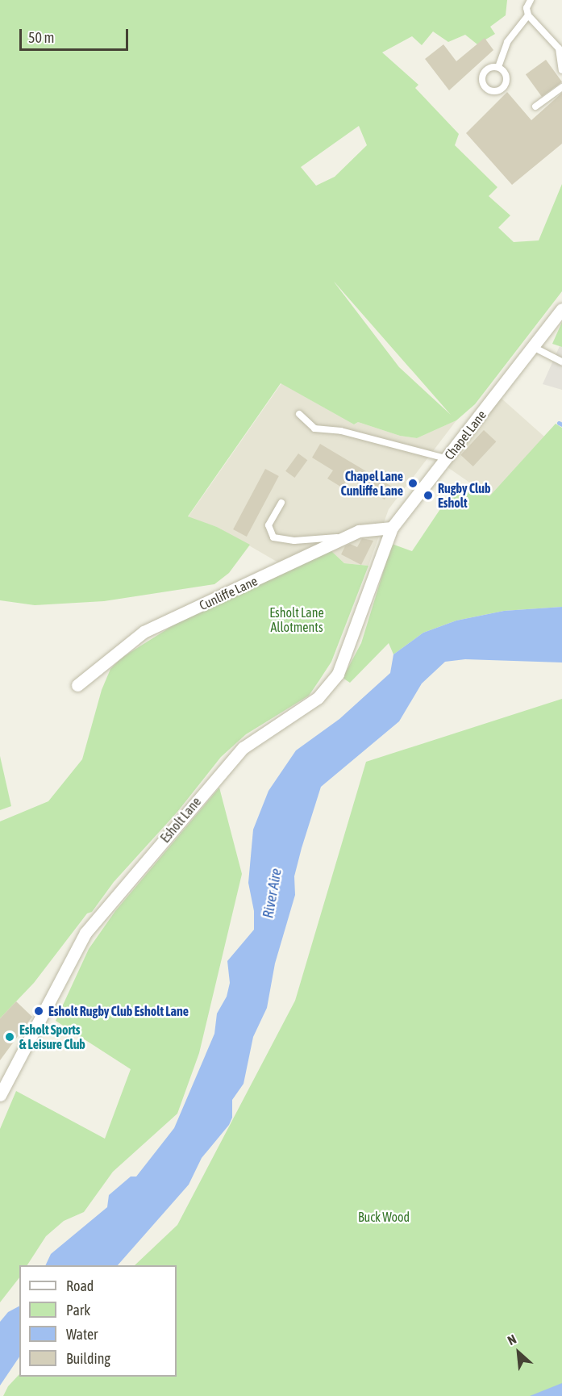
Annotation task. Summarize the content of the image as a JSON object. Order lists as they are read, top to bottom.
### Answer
{
  "streets": {
    "street": ["Chapel Lane", "Cunliffe Lane", "Esholt Lane"]
  },
  "crossings": [
    ["Chapel Lane", "Cunliffe Lane"],
    ["Chapel Lane", "Esholt Lane"]
  ],
  "water": ["River Aire"],
  "parks": ["Esholt Lane Allotments", "Buck Wood"],
  "places": [
    "Chapel Lane Cunliffe Lane",
    "Rugby Club Esholt",
    "Esholt Rugby Club Esholt Lane",
    "Esholt Sports & Leisure Club"
  ],
  "legend": [
    "Road",
    "Park",
    "Water",
    "Building"
  ],
  "scale_bar": "50 m",
  "north": "top left"
}
